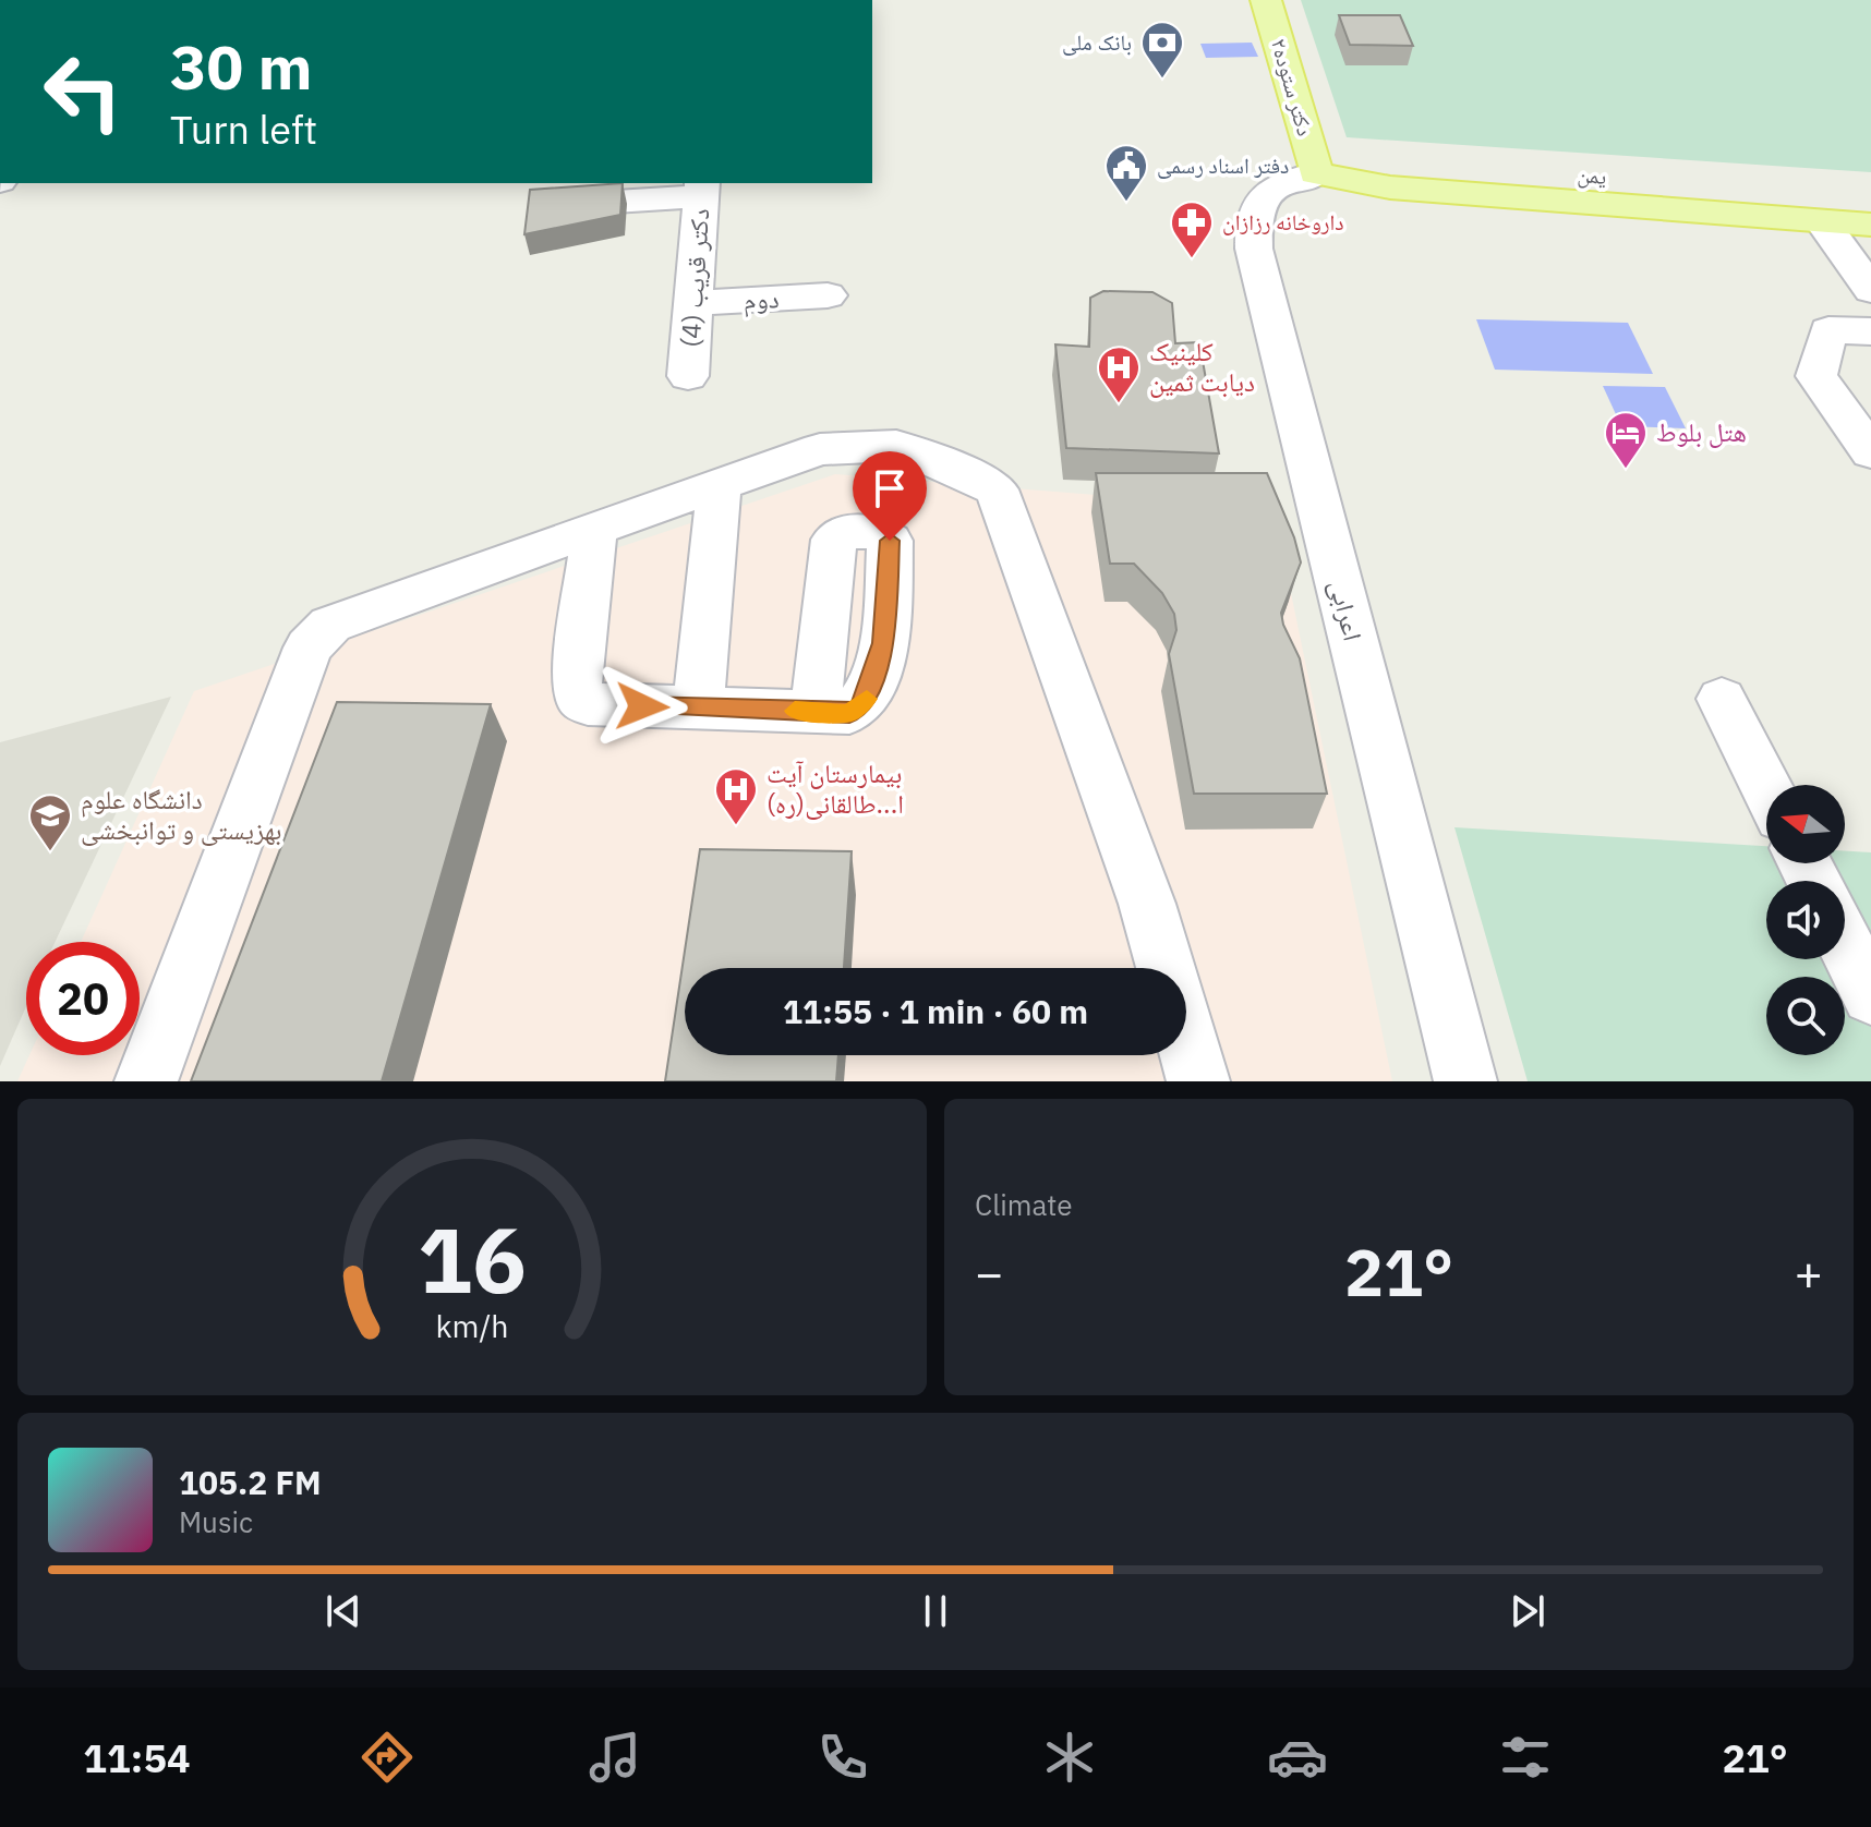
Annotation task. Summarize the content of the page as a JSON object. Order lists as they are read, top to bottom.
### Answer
{
  "streets": {
    "main road": ["دکتر ستوده۲", "یمن"],
    "street": ["دکتر قریب (4)", "دوم", "اعرابی"]
  },
  "crossings": [
    ["دکتر ستوده۲", "یمن"],
    ["دکتر ستوده۲", "اعرابی"],
    ["یمن", "اعرابی"],
    ["دکتر قریب (4)", "دوم"]
  ],
  "places": {
    "bank": ["بانک ملی"],
    "public building": ["دفتر اسناد رسمی"],
    "pharmacy": ["داروخانه رزازان"],
    "hospital": ["کلینیک دیابت ثمین", "بیمارستان آیت ا...طالقانی(ره)"],
    "hotel": ["هتل بلوط"],
    "school or university": ["دانشگاه علوم بهزیستی و توانبخشی"]
  },
  "north": "left",
  "page": {
    "turn": ["30 m", "Turn left"],
    "limit": "20",
    "trip": "11:55 · 1 min · 60 m",
    "tile": "Climate",
    "heat": ["−", "21°", "+"],
    "song": ["105.2 FM", "Music"],
    "tabs": ["11:54", "21°"],
    "gauge": ["16", "km/h"]
  }
}
